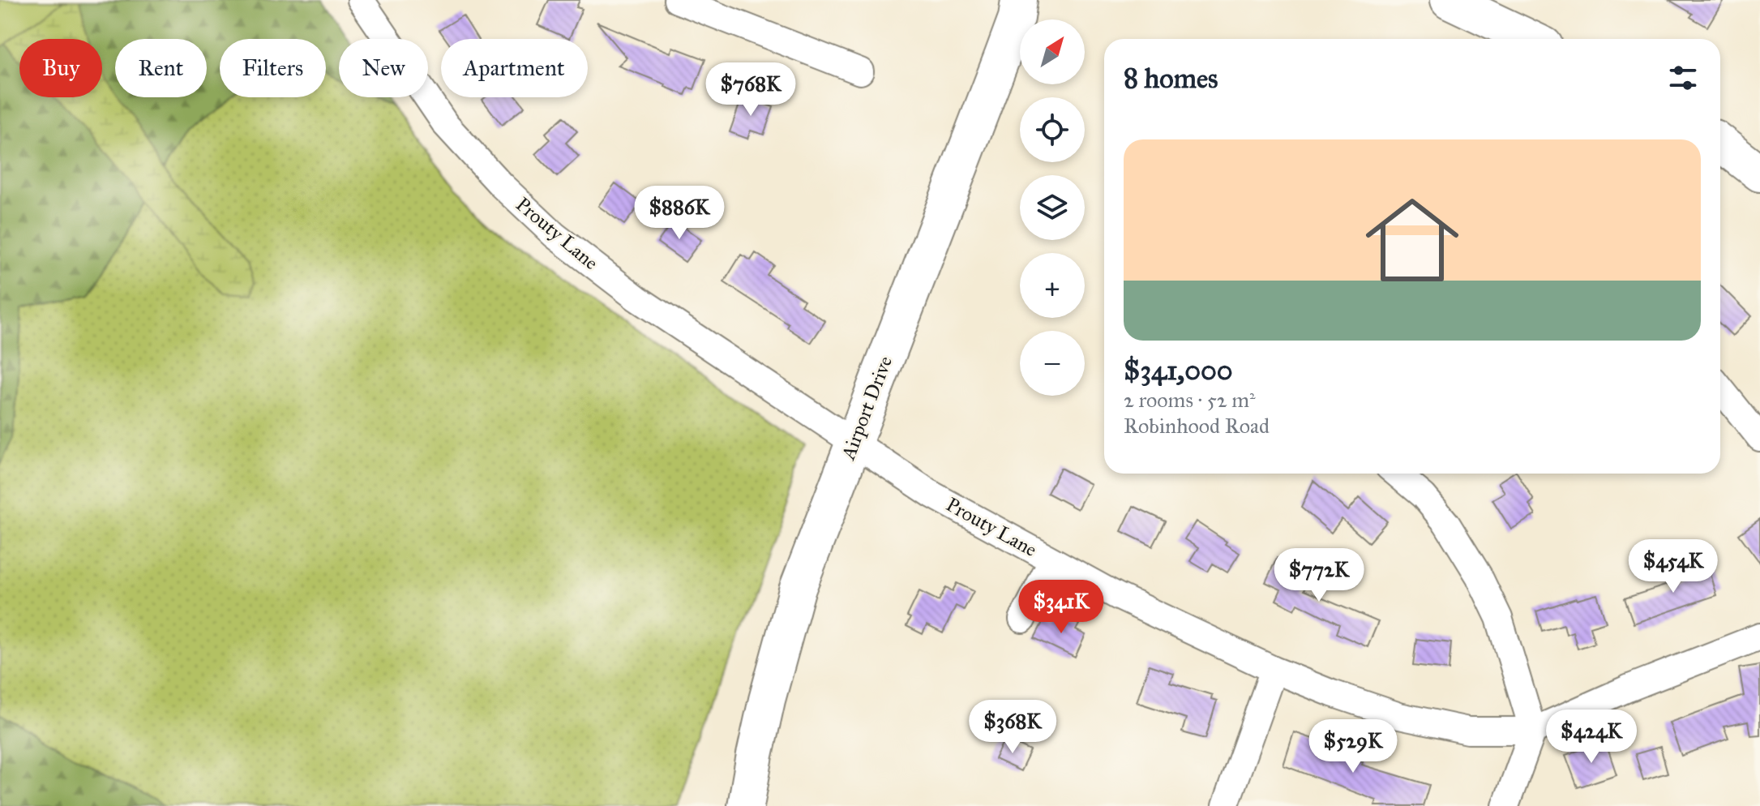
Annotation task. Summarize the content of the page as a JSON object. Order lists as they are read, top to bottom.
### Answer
{
  "streets": {
    "main road": ["Airport Drive"],
    "street": ["Prouty Lane"]
  },
  "crossings": [
    ["Prouty Lane", "Airport Drive"]
  ],
  "north": "top right",
  "page": {
    "map_buttons": ["+", "−"],
    "chip": [
      "Buy",
      "Rent",
      "Filters",
      "New",
      "Apartment"
    ],
    "heading": "8 homes",
    "price": [
      "$768K",
      "$886K",
      "$454K",
      "$772K",
      "$341K",
      "$368K",
      "$424K",
      "$529K"
    ],
    "list": [
      {
        "name": "$341,000",
        "note": "2 rooms · 52 m² · Robinhood Road"
      }
    ]
  }
}
